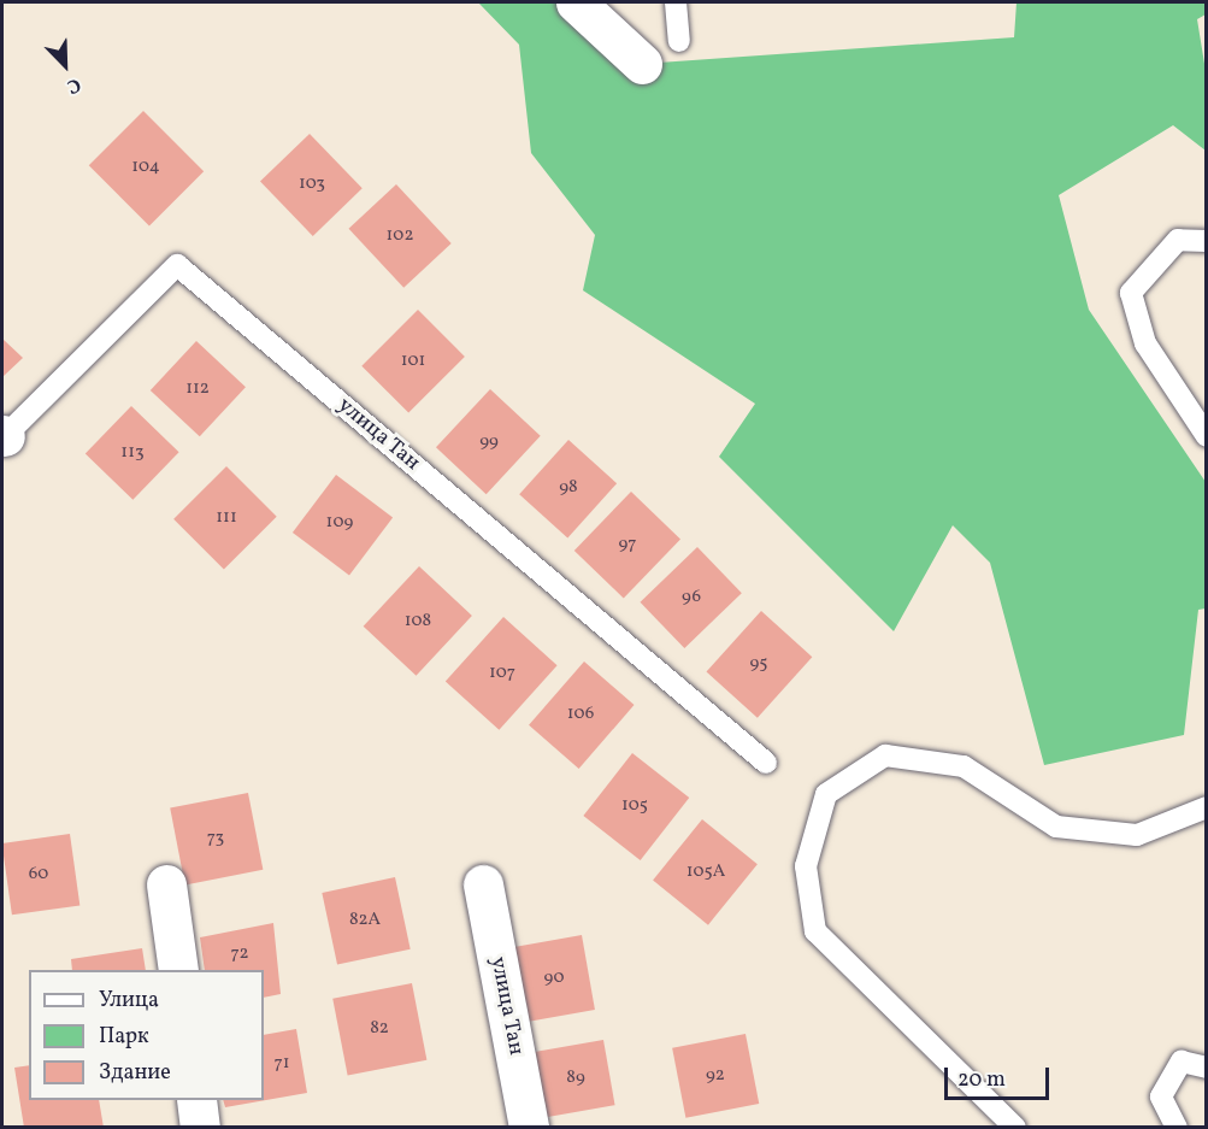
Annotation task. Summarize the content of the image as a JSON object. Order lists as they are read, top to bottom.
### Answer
{
  "streets": {
    "street": ["улица Тан"]
  },
  "house_numbers": [
    "104",
    "103",
    "102",
    "101",
    "112",
    "99",
    "113",
    "98",
    "111",
    "109",
    "97",
    "96",
    "108",
    "95",
    "107",
    "106",
    "105",
    "73",
    "105А",
    "60",
    "82А",
    "72",
    "90",
    "82",
    "71",
    "92",
    "89"
  ],
  "legend": ["Улица", "Парк", "Здание"],
  "scale_bar": "20 m",
  "north": "bottom right"
}
